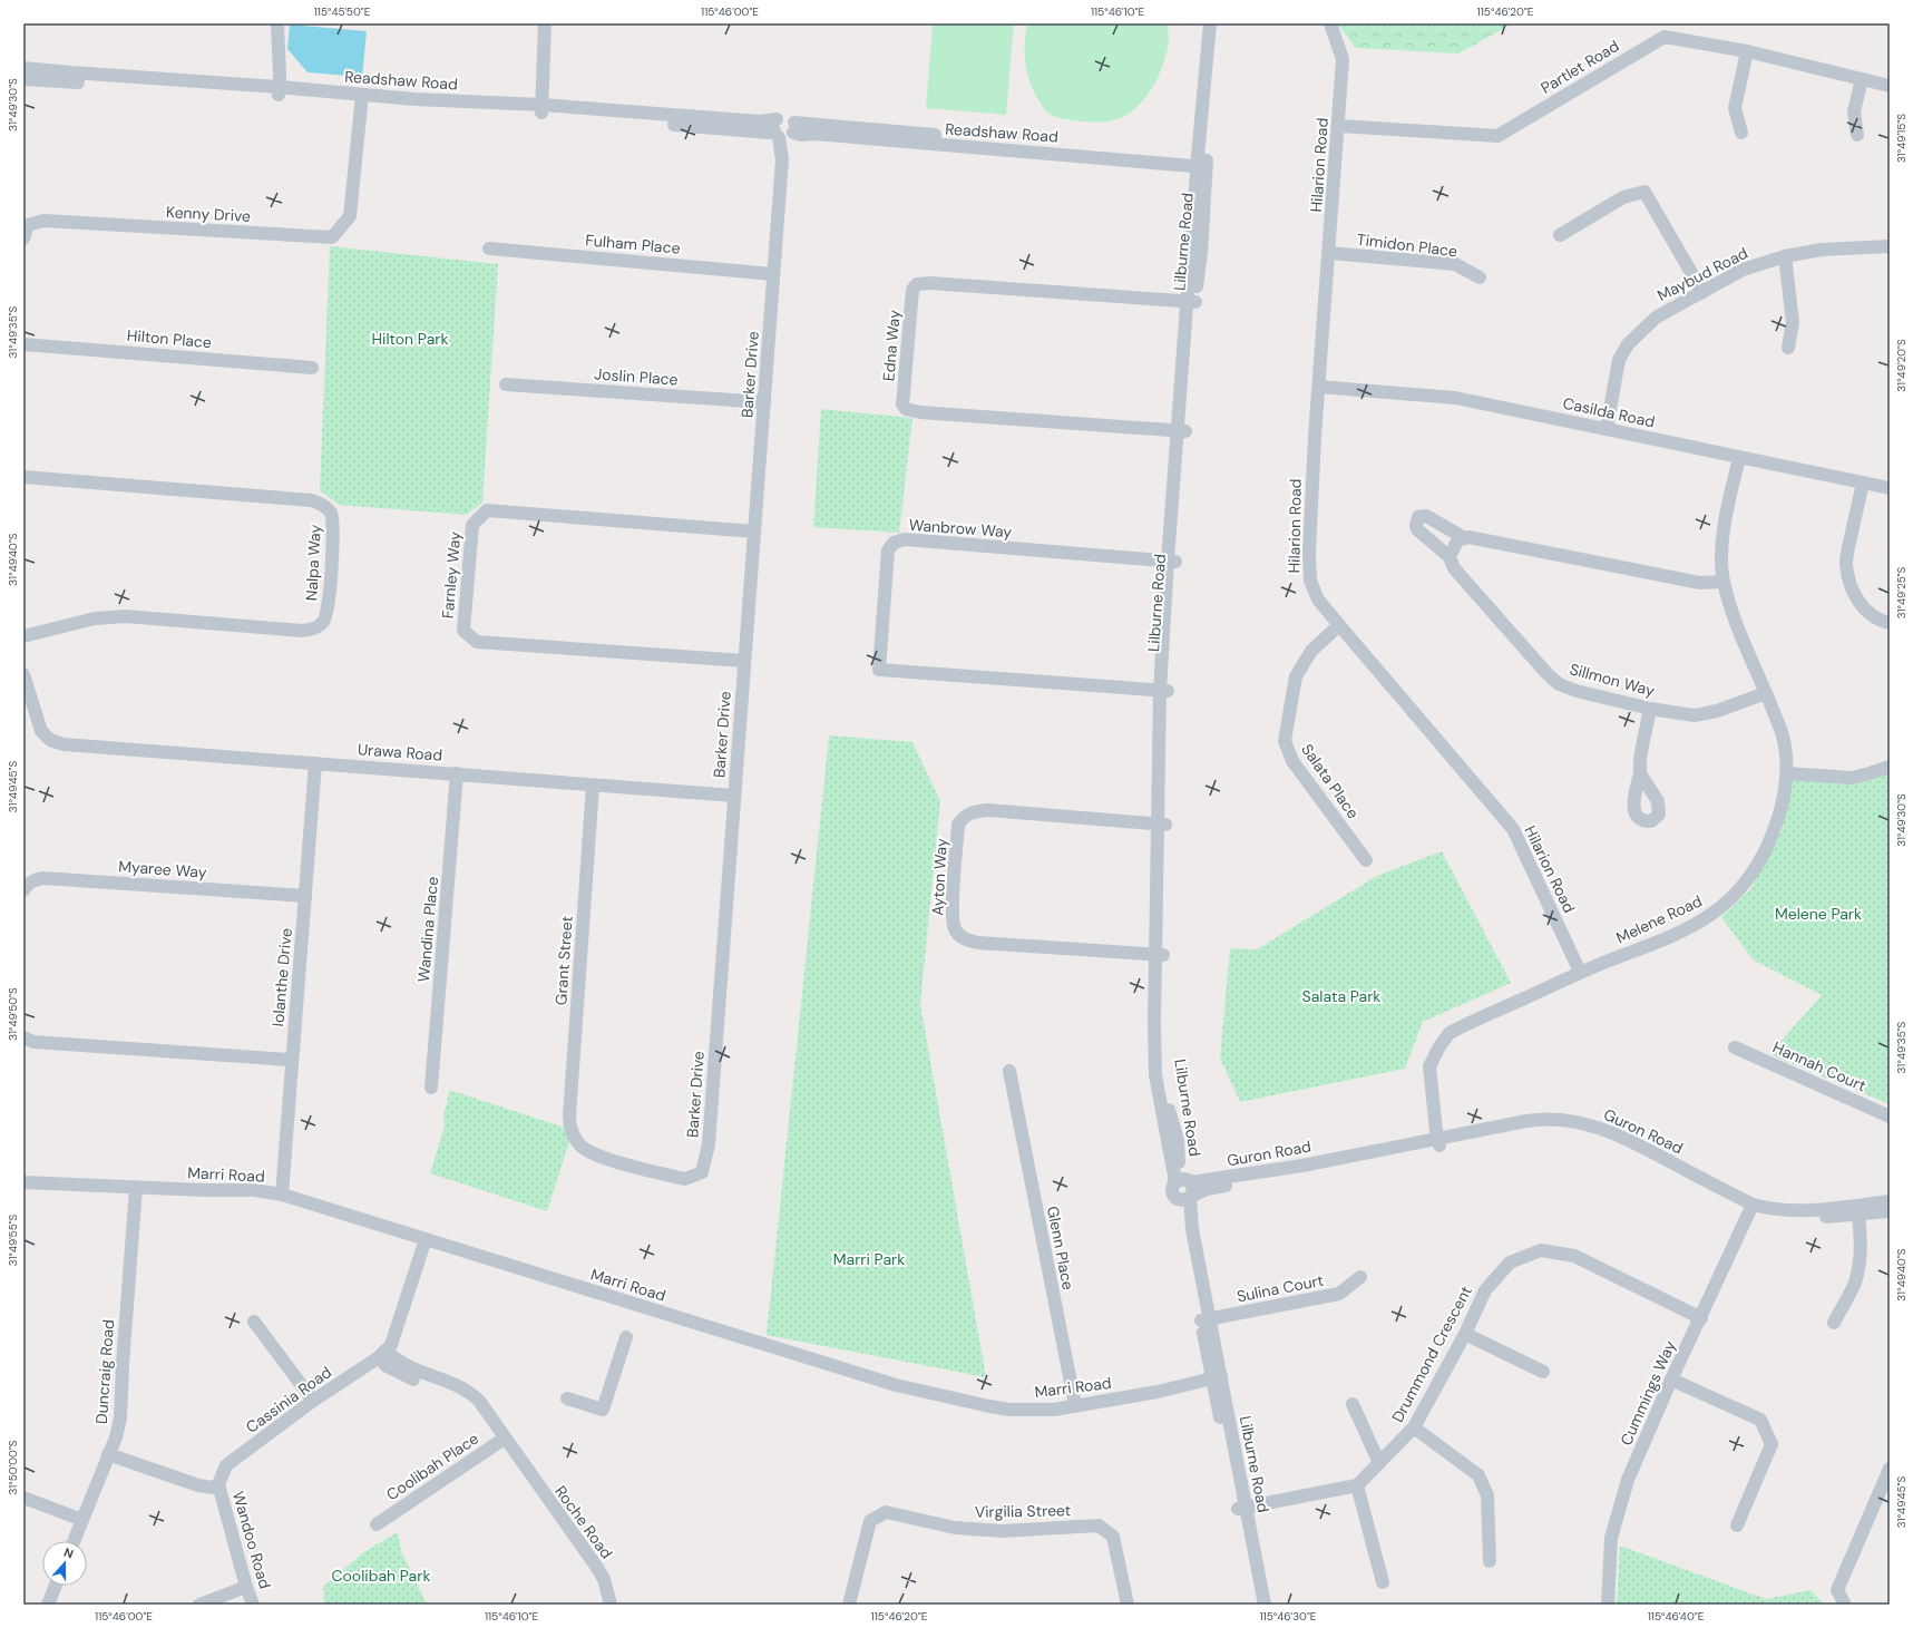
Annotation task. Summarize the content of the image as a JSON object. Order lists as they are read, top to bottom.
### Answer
{
  "streets": {
    "street": [
      "Partlet Road",
      "Readshaw Road",
      "Hilarion Road",
      "Kenny Drive",
      "Lilburne Road",
      "Fulham Place",
      "Timidon Place",
      "Maybud Road",
      "Hilton Place",
      "Edna Way",
      "Barker Drive",
      "Joslin Place",
      "Casilda Road",
      "Wanbrow Way",
      "Nalpa Way",
      "Farnley Way",
      "Sillmon Way",
      "Urawa Road",
      "Salata Place",
      "Myaree Way",
      "Ayton Way",
      "Melene Road",
      "Wandina Place",
      "Grant Street",
      "Iolanthe Drive",
      "Hannah Court",
      "Guron Road",
      "Marri Road",
      "Glenn Place",
      "Sulina Court",
      "Drummond Crescent",
      "Duncraig Road",
      "Cummings Way",
      "Cassinia Road",
      "Coolibah Place",
      "Virgilia Street",
      "Roche Road",
      "Wandoo Road"
    ]
  },
  "crossings": [
    ["Partlet Road", "Hilarion Road"],
    ["Readshaw Road", "Kenny Drive"],
    ["Readshaw Road", "Lilburne Road"],
    ["Readshaw Road", "Barker Drive"],
    ["Hilarion Road", "Timidon Place"],
    ["Hilarion Road", "Casilda Road"],
    ["Hilarion Road", "Salata Place"],
    ["Hilarion Road", "Melene Road"],
    ["Lilburne Road", "Edna Way"],
    ["Lilburne Road", "Wanbrow Way"],
    ["Lilburne Road", "Ayton Way"],
    ["Lilburne Road", "Guron Road"],
    ["Lilburne Road", "Marri Road"],
    ["Lilburne Road", "Sulina Court"],
    ["Fulham Place", "Barker Drive"],
    ["Maybud Road", "Casilda Road"],
    ["Barker Drive", "Joslin Place"],
    ["Barker Drive", "Farnley Way"],
    ["Barker Drive", "Urawa Road"],
    ["Barker Drive", "Grant Street"],
    ["Casilda Road", "Melene Road"],
    ["Sillmon Way", "Melene Road"],
    ["Urawa Road", "Wandina Place"],
    ["Urawa Road", "Grant Street"],
    ["Urawa Road", "Iolanthe Drive"],
    ["Myaree Way", "Iolanthe Drive"],
    ["Melene Road", "Guron Road"],
    ["Iolanthe Drive", "Marri Road"],
    ["Guron Road", "Cummings Way"],
    ["Marri Road", "Glenn Place"],
    ["Marri Road", "Duncraig Road"],
    ["Marri Road", "Cassinia Road"],
    ["Drummond Crescent", "Cummings Way"],
    ["Cassinia Road", "Roche Road"],
    ["Cassinia Road", "Wandoo Road"],
    ["Coolibah Place", "Roche Road"]
  ],
  "parks": [
    "Hilton Park",
    "Melene Park",
    "Salata Park",
    "Marri Park",
    "Coolibah Park"
  ],
  "north": "top",
  "coordinates": [
    "115°45'50\"E",
    "115°46'00\"E",
    "115°46'10\"E",
    "115°46'20\"E",
    "31°49'30\"S",
    "31°49'15\"S",
    "31°49'35\"S",
    "31°49'20\"S",
    "31°49'40\"S",
    "31°49'25\"S",
    "31°49'45\"S",
    "31°49'50\"S",
    "31°49'55\"S",
    "31°50'00\"S",
    "115°46'30\"E",
    "115°46'40\"E"
  ]
}
